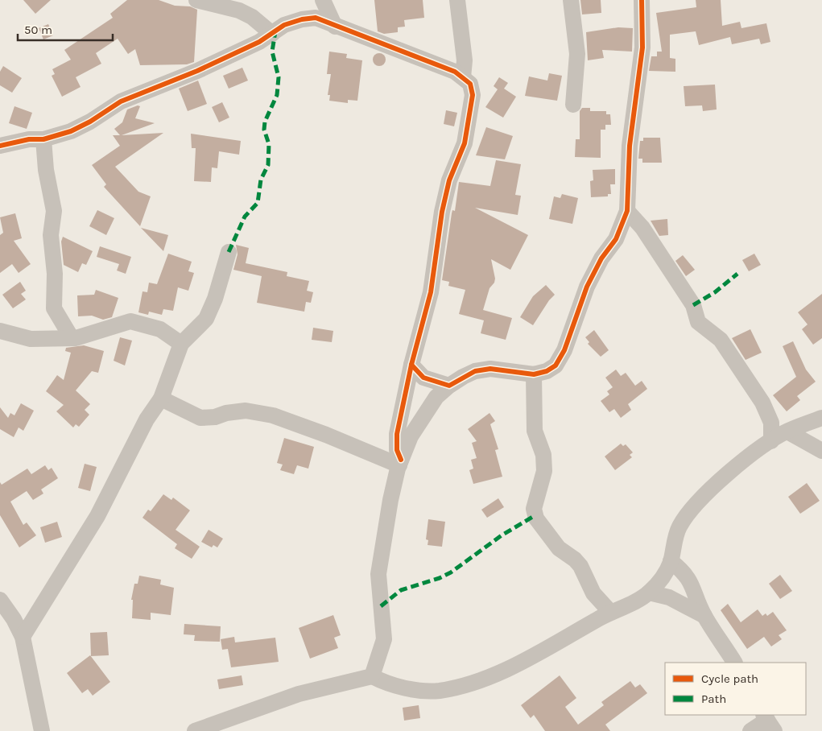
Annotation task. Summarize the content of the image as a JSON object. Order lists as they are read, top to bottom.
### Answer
{
  "legend": ["Cycle path", "Path"],
  "scale_bar": "50 m"
}
